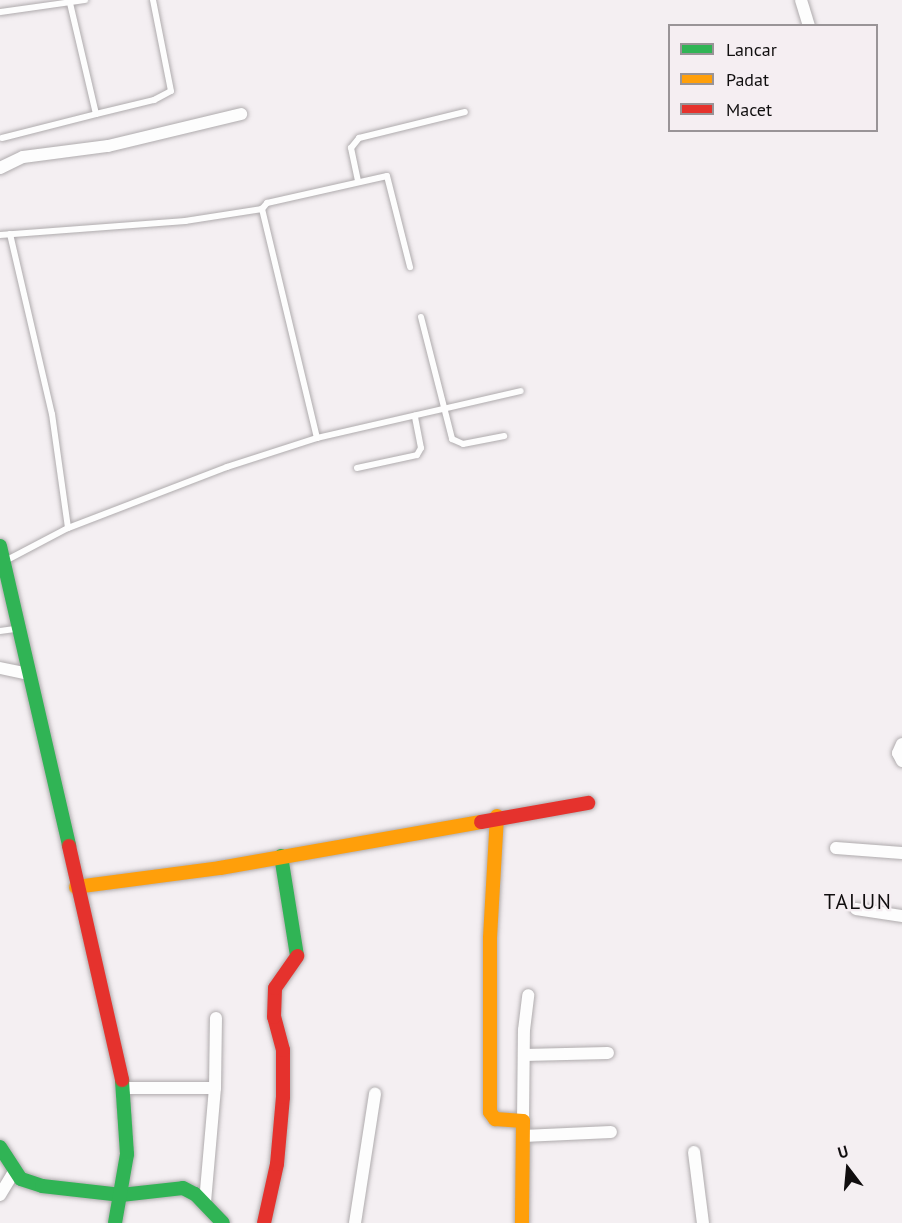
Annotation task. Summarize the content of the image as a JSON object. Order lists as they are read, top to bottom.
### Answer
{
  "districts": ["TALUN"],
  "legend": ["Lancar", "Padat", "Macet"],
  "north": "top"
}
